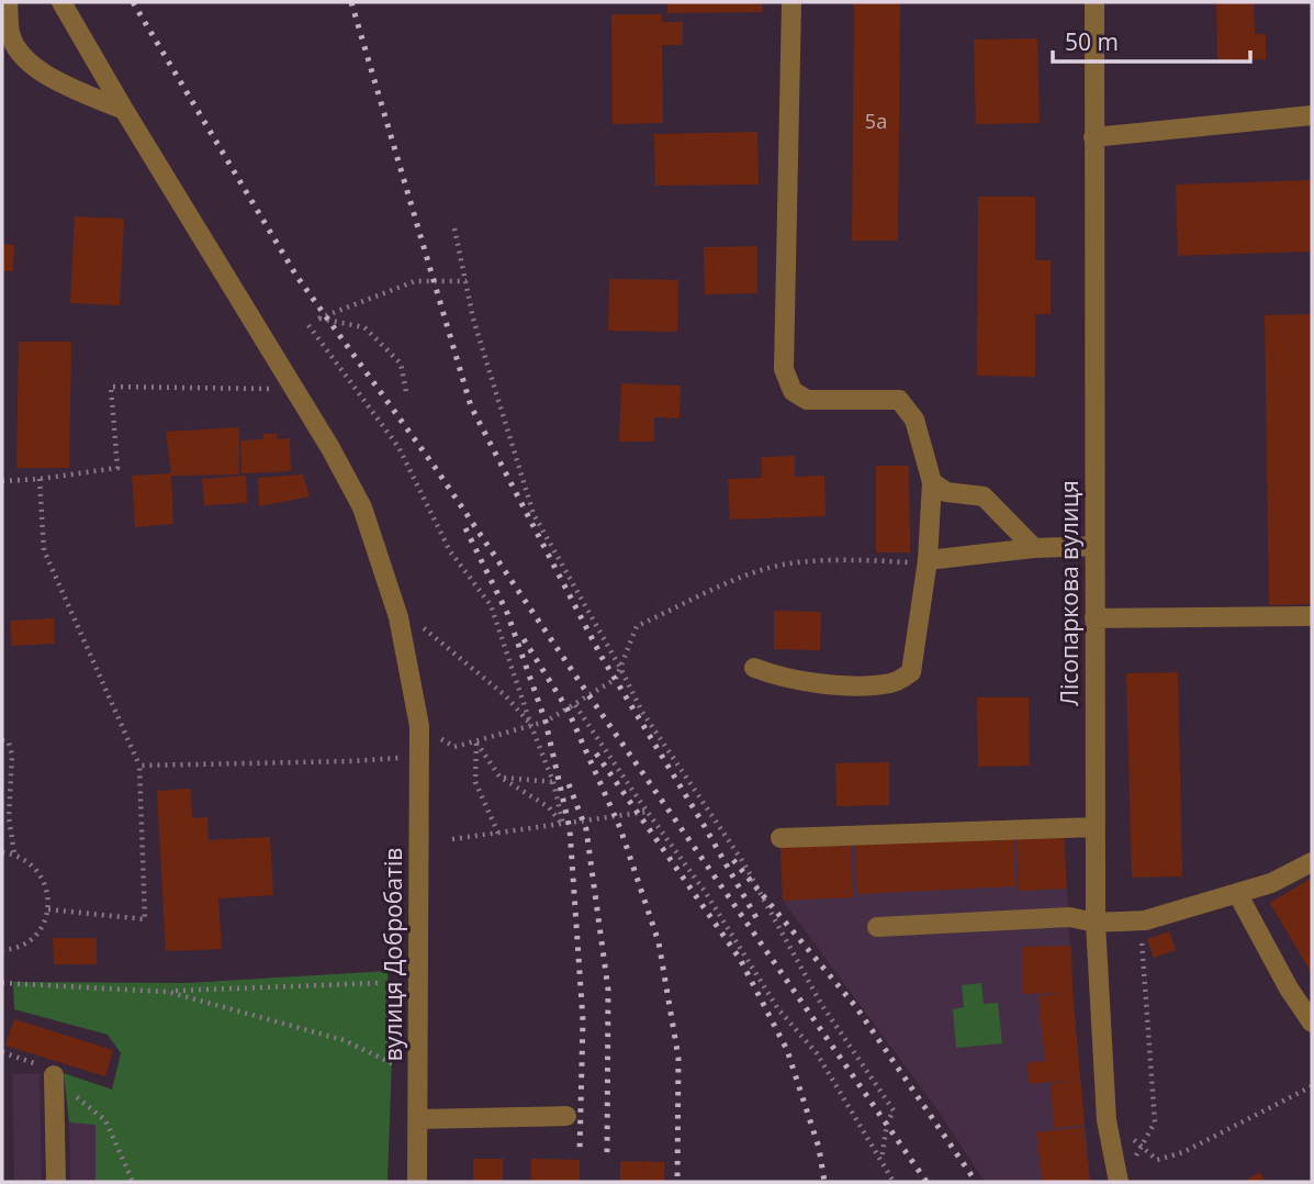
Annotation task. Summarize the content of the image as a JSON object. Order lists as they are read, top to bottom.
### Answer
{
  "streets": {
    "street": ["Лісопаркова вулиця", "вулиця Добробатів"]
  },
  "house_numbers": ["5а"],
  "scale_bar": "50 m"
}
